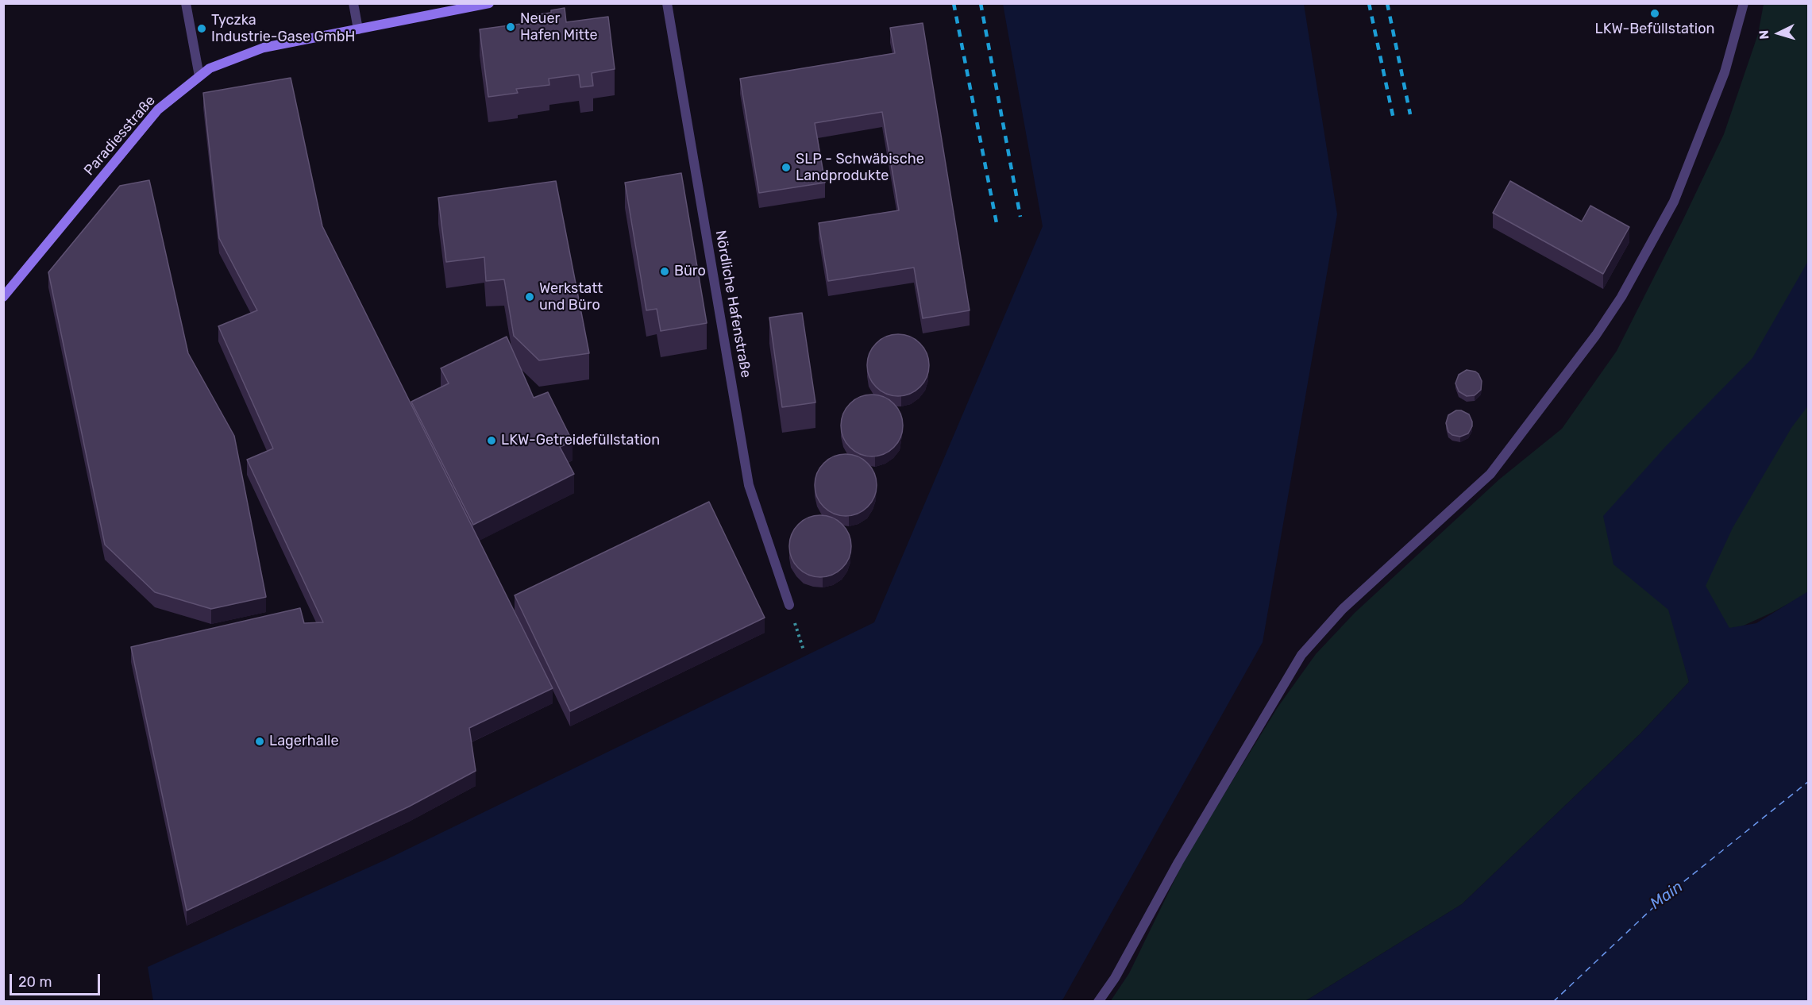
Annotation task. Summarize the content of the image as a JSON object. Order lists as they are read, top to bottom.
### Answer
{
  "streets": {
    "street": ["Paradiesstraße", "Nördliche Hafenstraße"]
  },
  "water": ["Main"],
  "places": [
    "LKW-Befüllstation",
    "Neuer Hafen Mitte",
    "Tyczka Industrie-Gase GmbH",
    "SLP - Schwäbische Landprodukte",
    "Büro",
    "Werkstatt und Büro",
    "LKW-Getreidefüllstation",
    "Lagerhalle"
  ],
  "scale_bar": "20 m",
  "north": "left"
}
